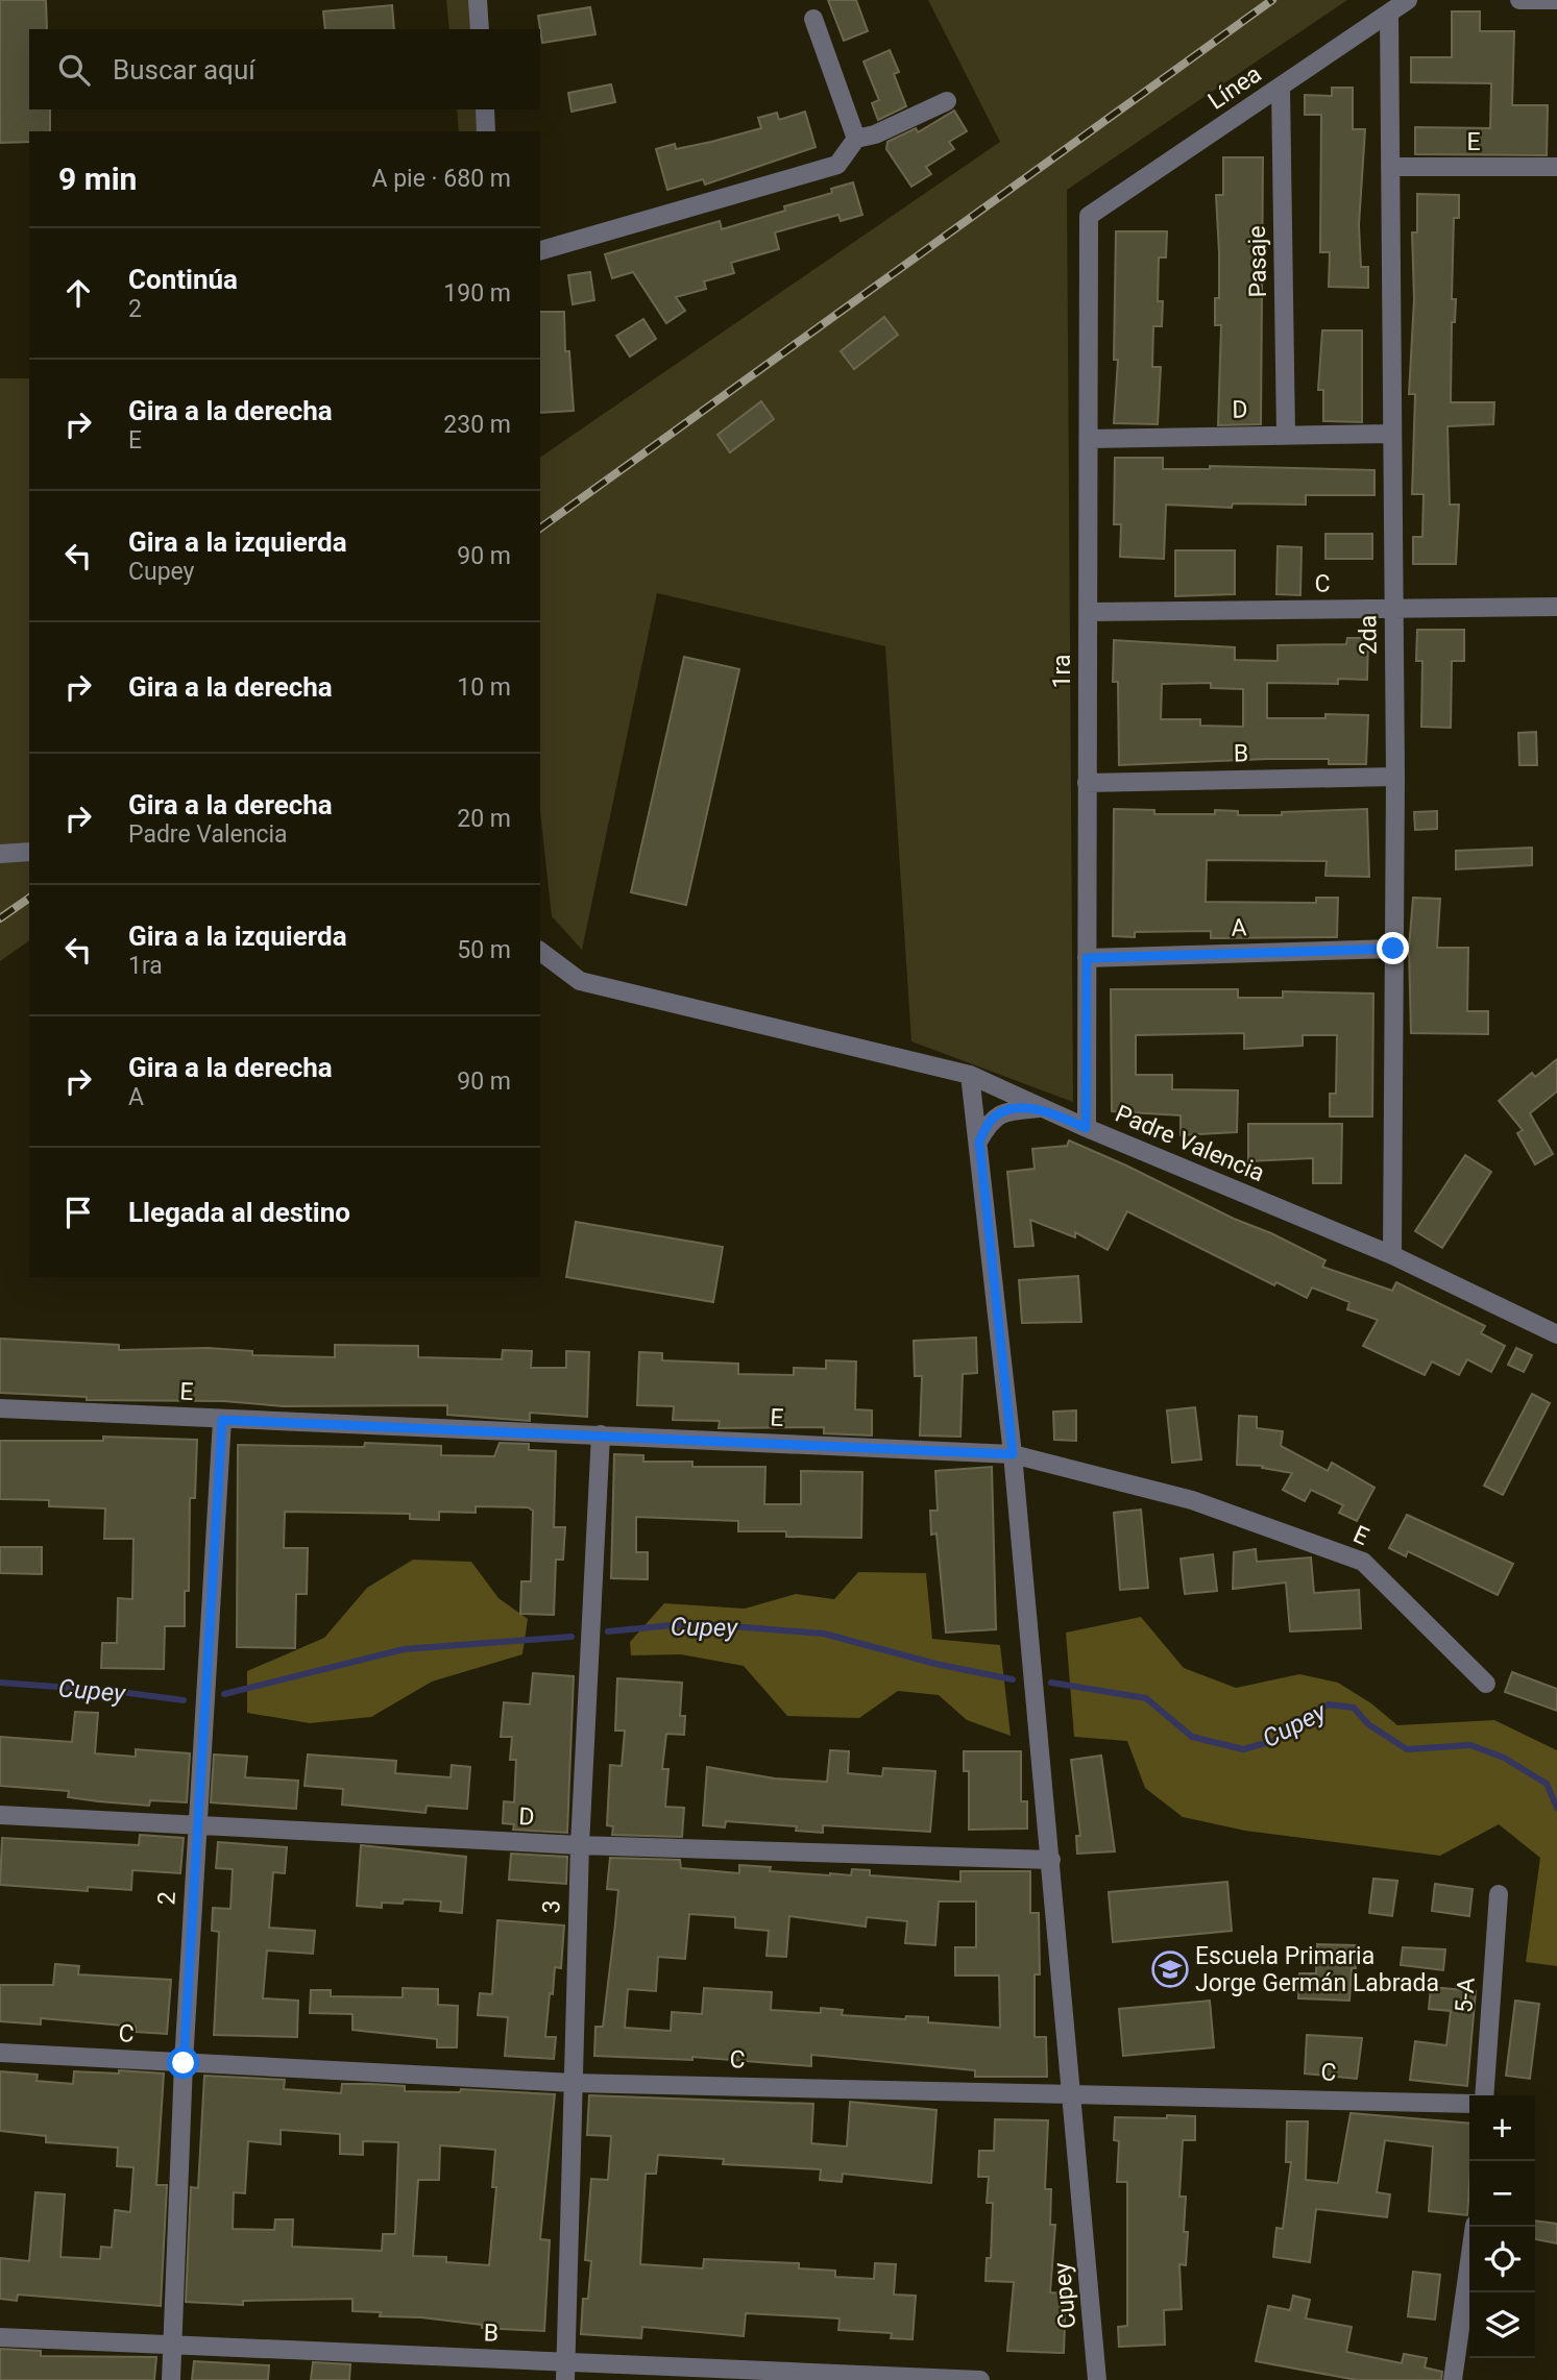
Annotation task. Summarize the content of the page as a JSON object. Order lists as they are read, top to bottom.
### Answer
{
  "streets": {
    "street": [
      "Línea",
      "E",
      "Pasaje",
      "D",
      "C",
      "2da",
      "1ra",
      "B",
      "A",
      "Padre Valencia",
      "2",
      "3",
      "5-A",
      "Cupey"
    ]
  },
  "crossings": [
    ["Línea", "Pasaje"],
    ["Línea", "2da"],
    ["Línea", "1ra"],
    ["E", "2da"],
    ["E", "2"],
    ["E", "3"],
    ["E", "Cupey"],
    ["Pasaje", "D"],
    ["D", "2da"],
    ["D", "1ra"],
    ["D", "2"],
    ["D", "3"],
    ["D", "Cupey"],
    ["C", "2da"],
    ["C", "1ra"],
    ["C", "2"],
    ["C", "3"],
    ["C", "Cupey"],
    ["2da", "B"],
    ["2da", "A"],
    ["2da", "Padre Valencia"],
    ["1ra", "B"],
    ["1ra", "A"],
    ["1ra", "Padre Valencia"],
    ["B", "2"],
    ["B", "3"],
    ["Padre Valencia", "Cupey"]
  ],
  "water": ["Cupey"],
  "places": {
    "school or university": ["Escuela Primaria Jorge Germán Labrada"]
  },
  "page": {
    "search": "Buscar aquí",
    "heading": ["9 min", "A pie · 680 m"],
    "list": [
      ["Continúa", "2", "190 m"],
      ["Gira a la derecha", "E", "230 m"],
      ["Gira a la izquierda", "Cupey", "90 m"],
      ["Gira a la derecha", "10 m"],
      ["Gira a la derecha", "Padre Valencia", "20 m"],
      ["Gira a la izquierda", "1ra", "50 m"],
      ["Gira a la derecha", "A", "90 m"],
      "Llegada al destino"
    ],
    "map_buttons": ["+", "−"]
  }
}
